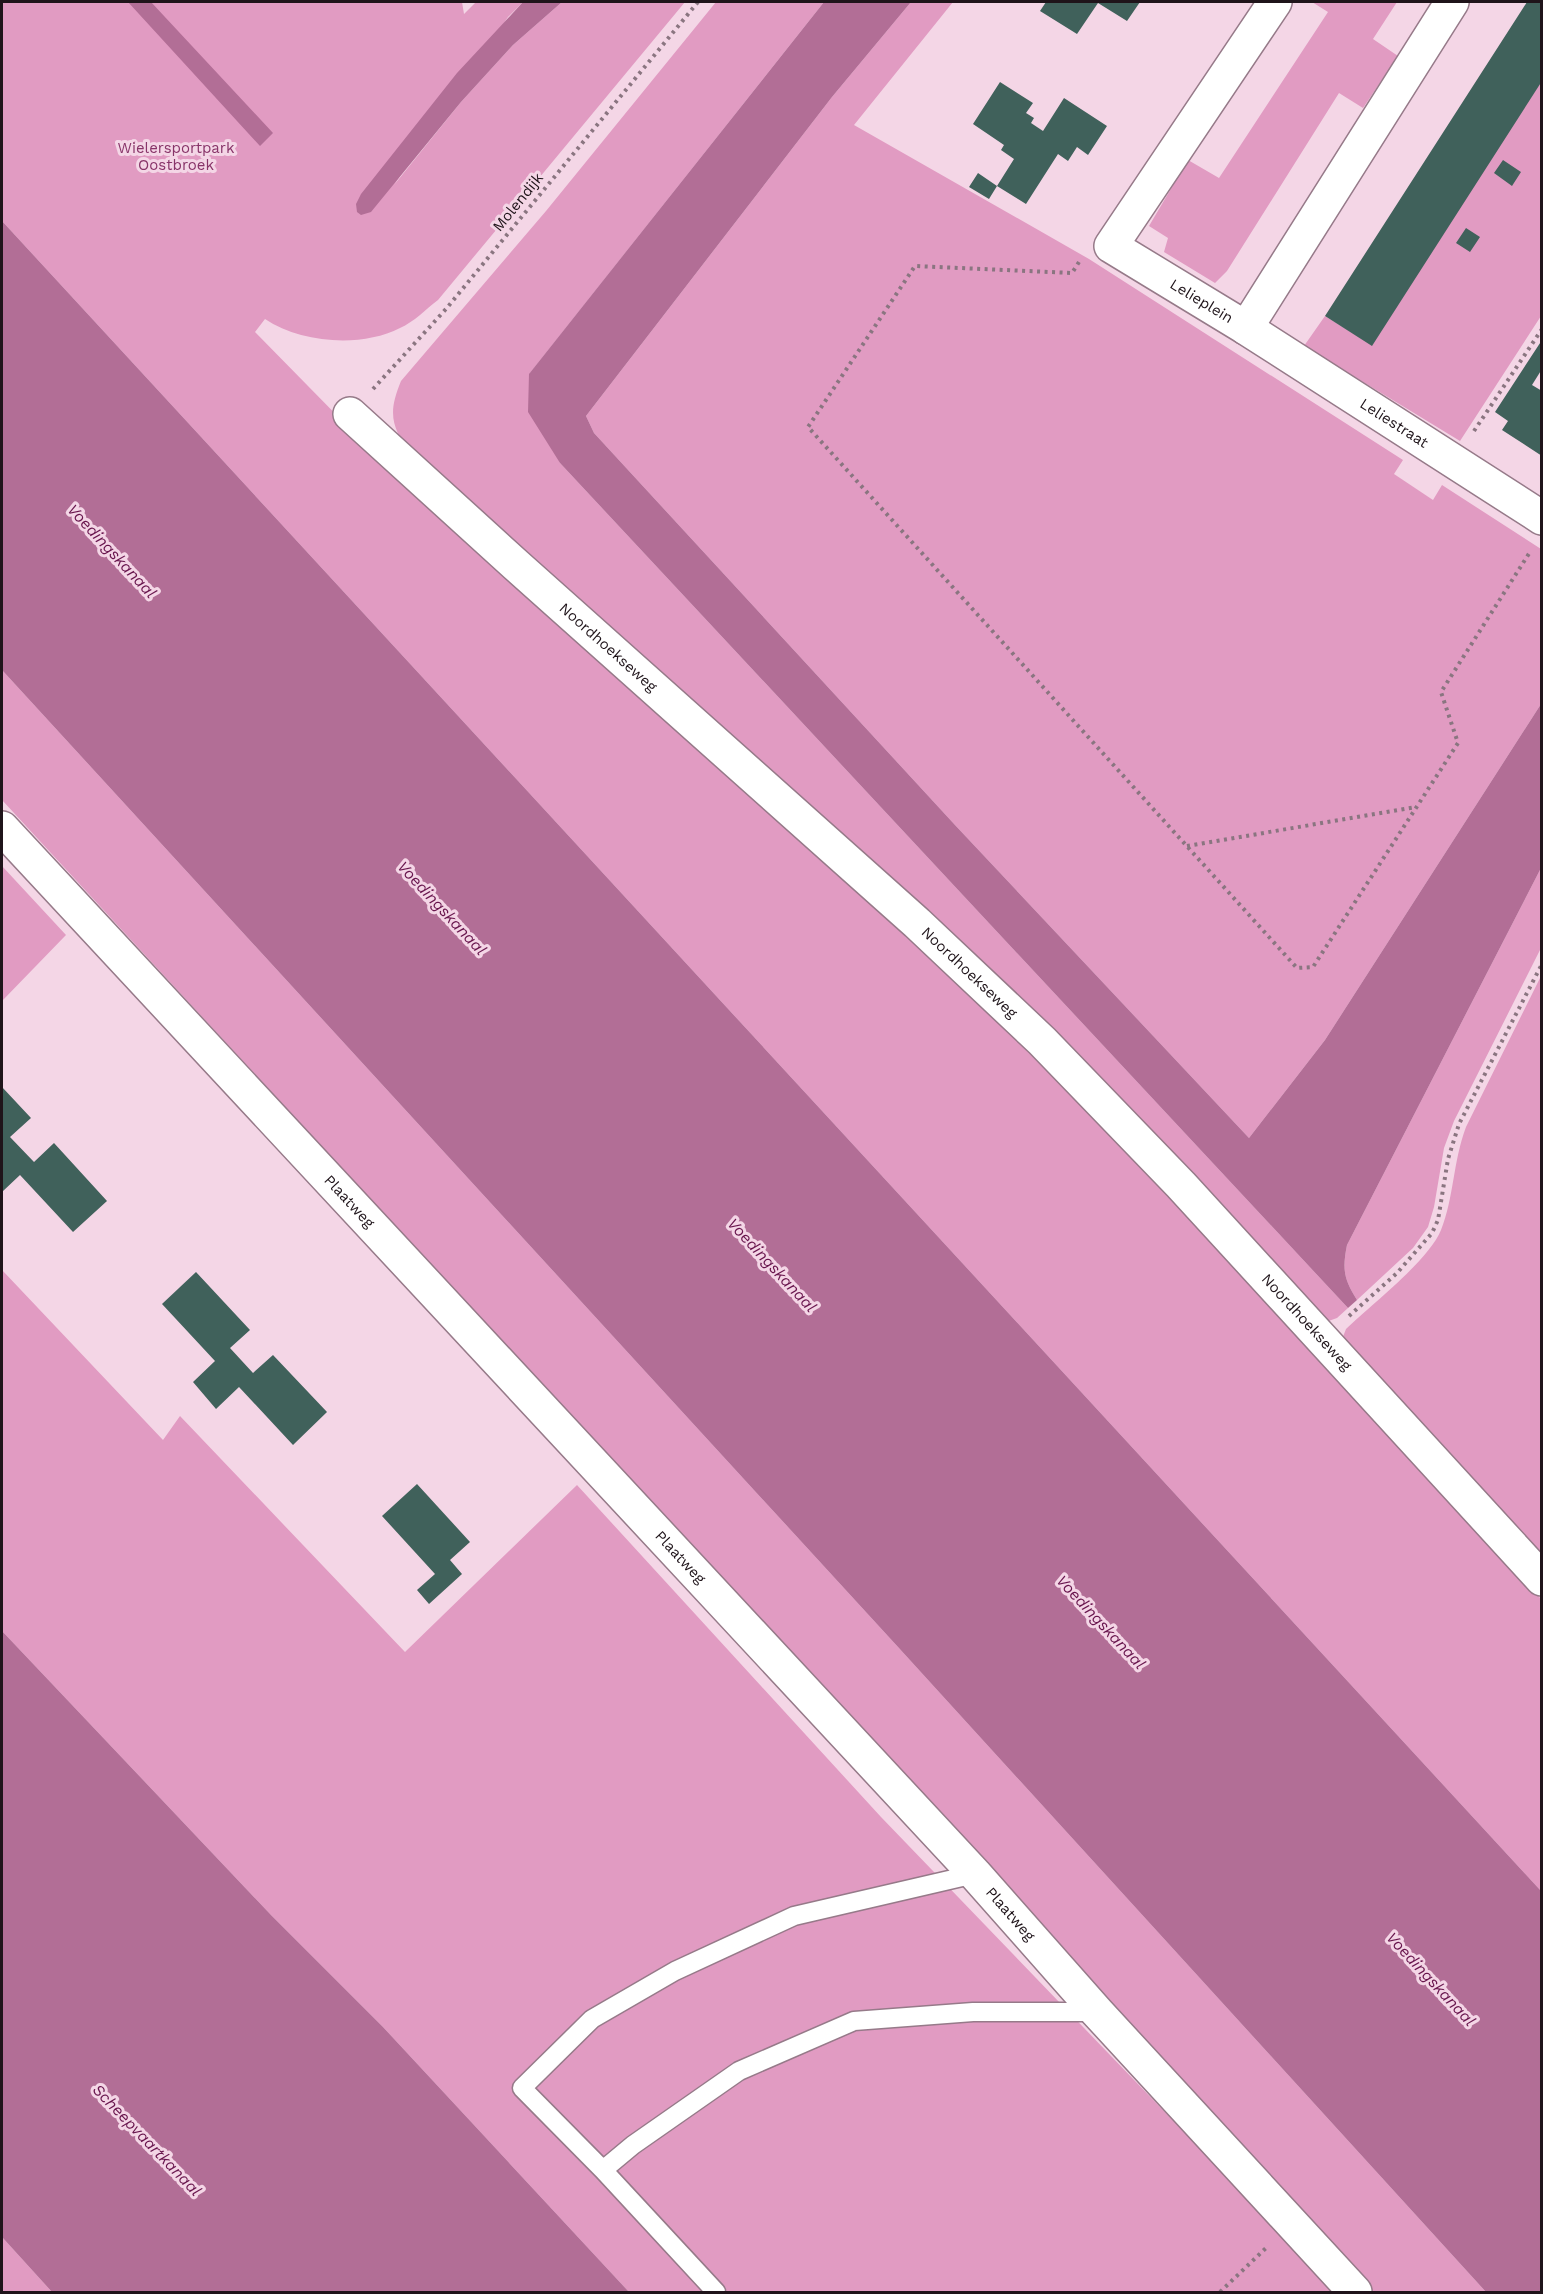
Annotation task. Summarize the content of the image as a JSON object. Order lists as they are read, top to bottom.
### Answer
{
  "streets": {
    "street": [
      "Lelieplein",
      "Leliestraat",
      "Noordhoekseweg",
      "Plaatweg"
    ],
    "path": ["Molendijk"]
  },
  "crossings": [
    ["Molendijk", "Noordhoekseweg"],
    ["Lelieplein", "Leliestraat"]
  ],
  "water": ["Voedingskanaal", "Scheepvaartkanaal"],
  "parks": ["Wielersportpark Oostbroek"]
}
